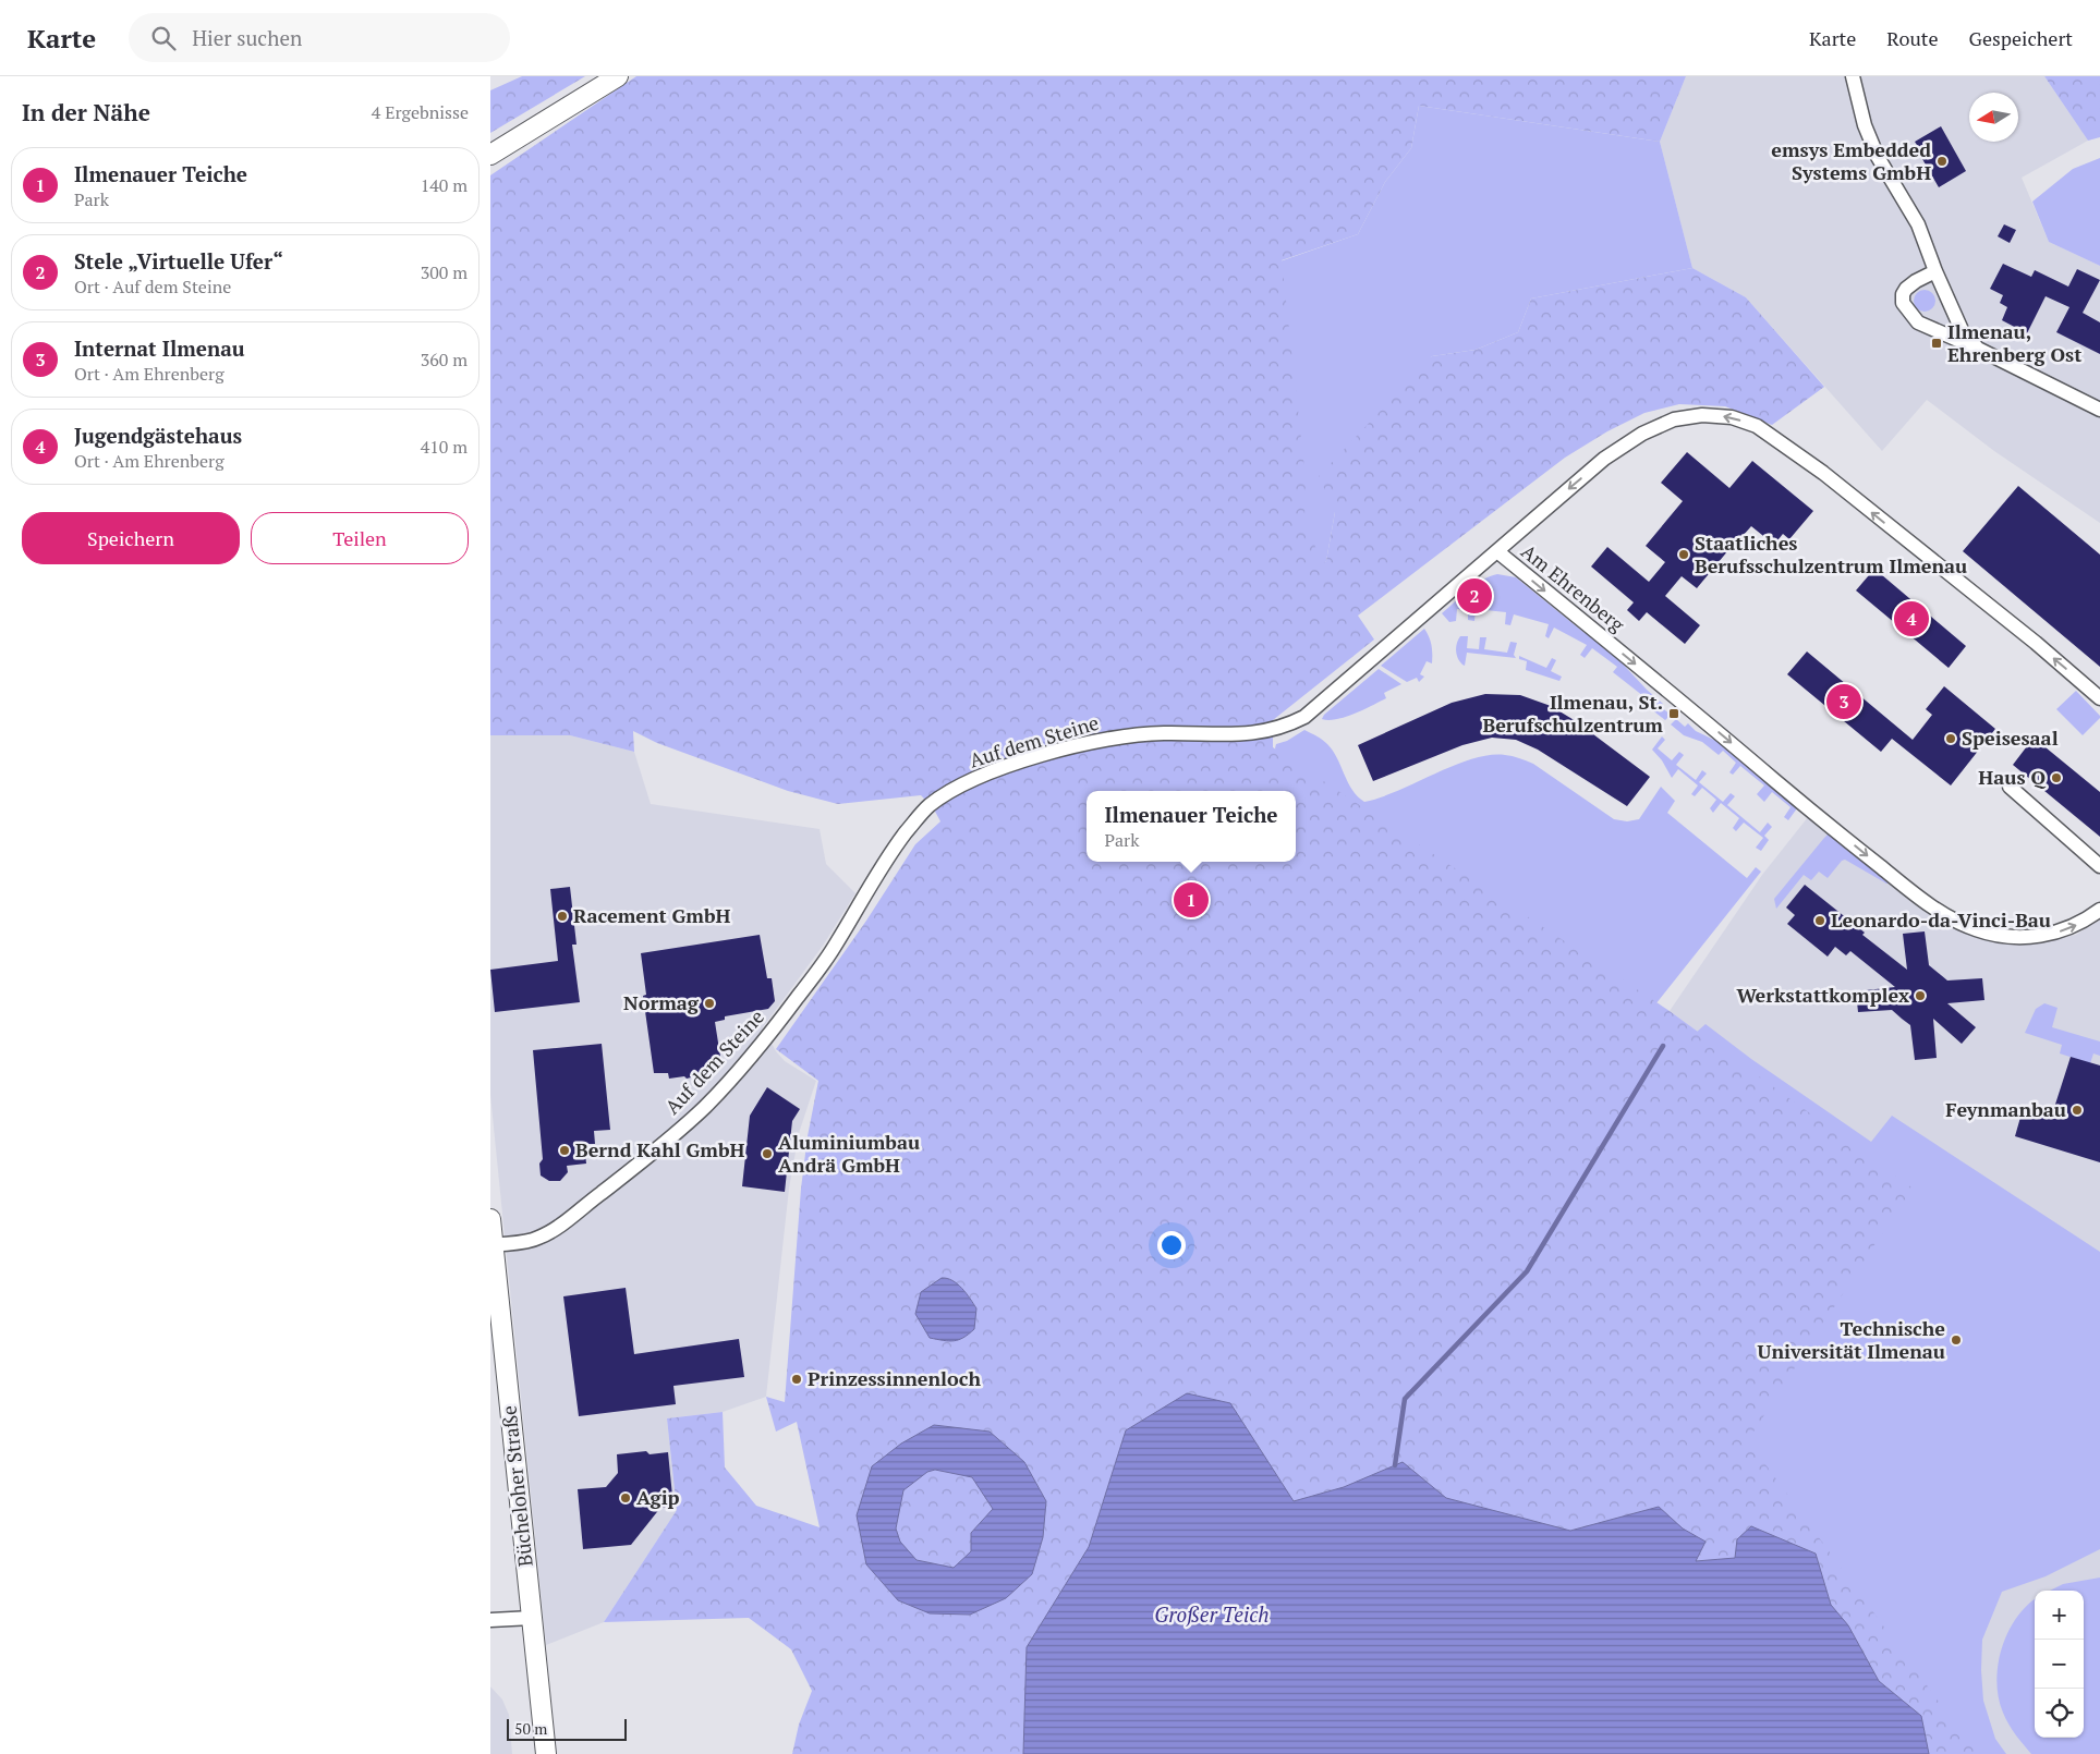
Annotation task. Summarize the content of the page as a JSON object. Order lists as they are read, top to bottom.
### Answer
{
  "streets": {
    "main road": ["Bücheloher Straße"],
    "street": ["Am Ehrenberg", "Auf dem Steine"]
  },
  "crossings": [
    ["Am Ehrenberg", "Auf dem Steine"],
    ["Auf dem Steine", "Bücheloher Straße"]
  ],
  "water": ["Großer Teich"],
  "places": {
    "other": [
      "emsys Embedded Systems GmbH",
      "Staatliches Berufsschulzentrum Ilmenau",
      "Speisesaal",
      "Haus Q",
      "Racement GmbH",
      "Leonardo-da-Vinci-Bau",
      "Werkstattkomplex",
      "Normag",
      "Feynmanbau",
      "Bernd Kahl GmbH",
      "Aluminiumbau Andrä GmbH",
      "Technische Universität Ilmenau",
      "Prinzessinnenloch",
      "Agip"
    ],
    "transit": ["Ilmenau, Ehrenberg Ost", "Ilmenau, St. Berufschulzentrum"]
  },
  "scale_bar": "50 m",
  "north": "left",
  "page": {
    "header": "Karte",
    "search": "Hier suchen",
    "nav": ["Karte", "Route", "Gespeichert"],
    "heading": ["In der Nähe", "4 Ergebnisse"],
    "list": [
      {
        "mark": "1",
        "name": "Ilmenauer Teiche",
        "note": "Park",
        "value": "140 m"
      },
      {
        "mark": "2",
        "name": "Stele „Virtuelle Ufer“",
        "note": "Ort · Auf dem Steine",
        "value": "300 m"
      },
      {
        "mark": "3",
        "name": "Internat Ilmenau",
        "note": "Ort · Am Ehrenberg",
        "value": "360 m"
      },
      {
        "mark": "4",
        "name": "Jugendgästehaus",
        "note": "Ort · Am Ehrenberg",
        "value": "410 m"
      }
    ],
    "buttons": ["Speichern", "Teilen"],
    "pins": [
      "2",
      "4",
      "3",
      "1"
    ],
    "popup": ["Ilmenauer Teiche", "Park"],
    "map_buttons": ["+", "−"],
    "scale": "50 m"
  }
}
